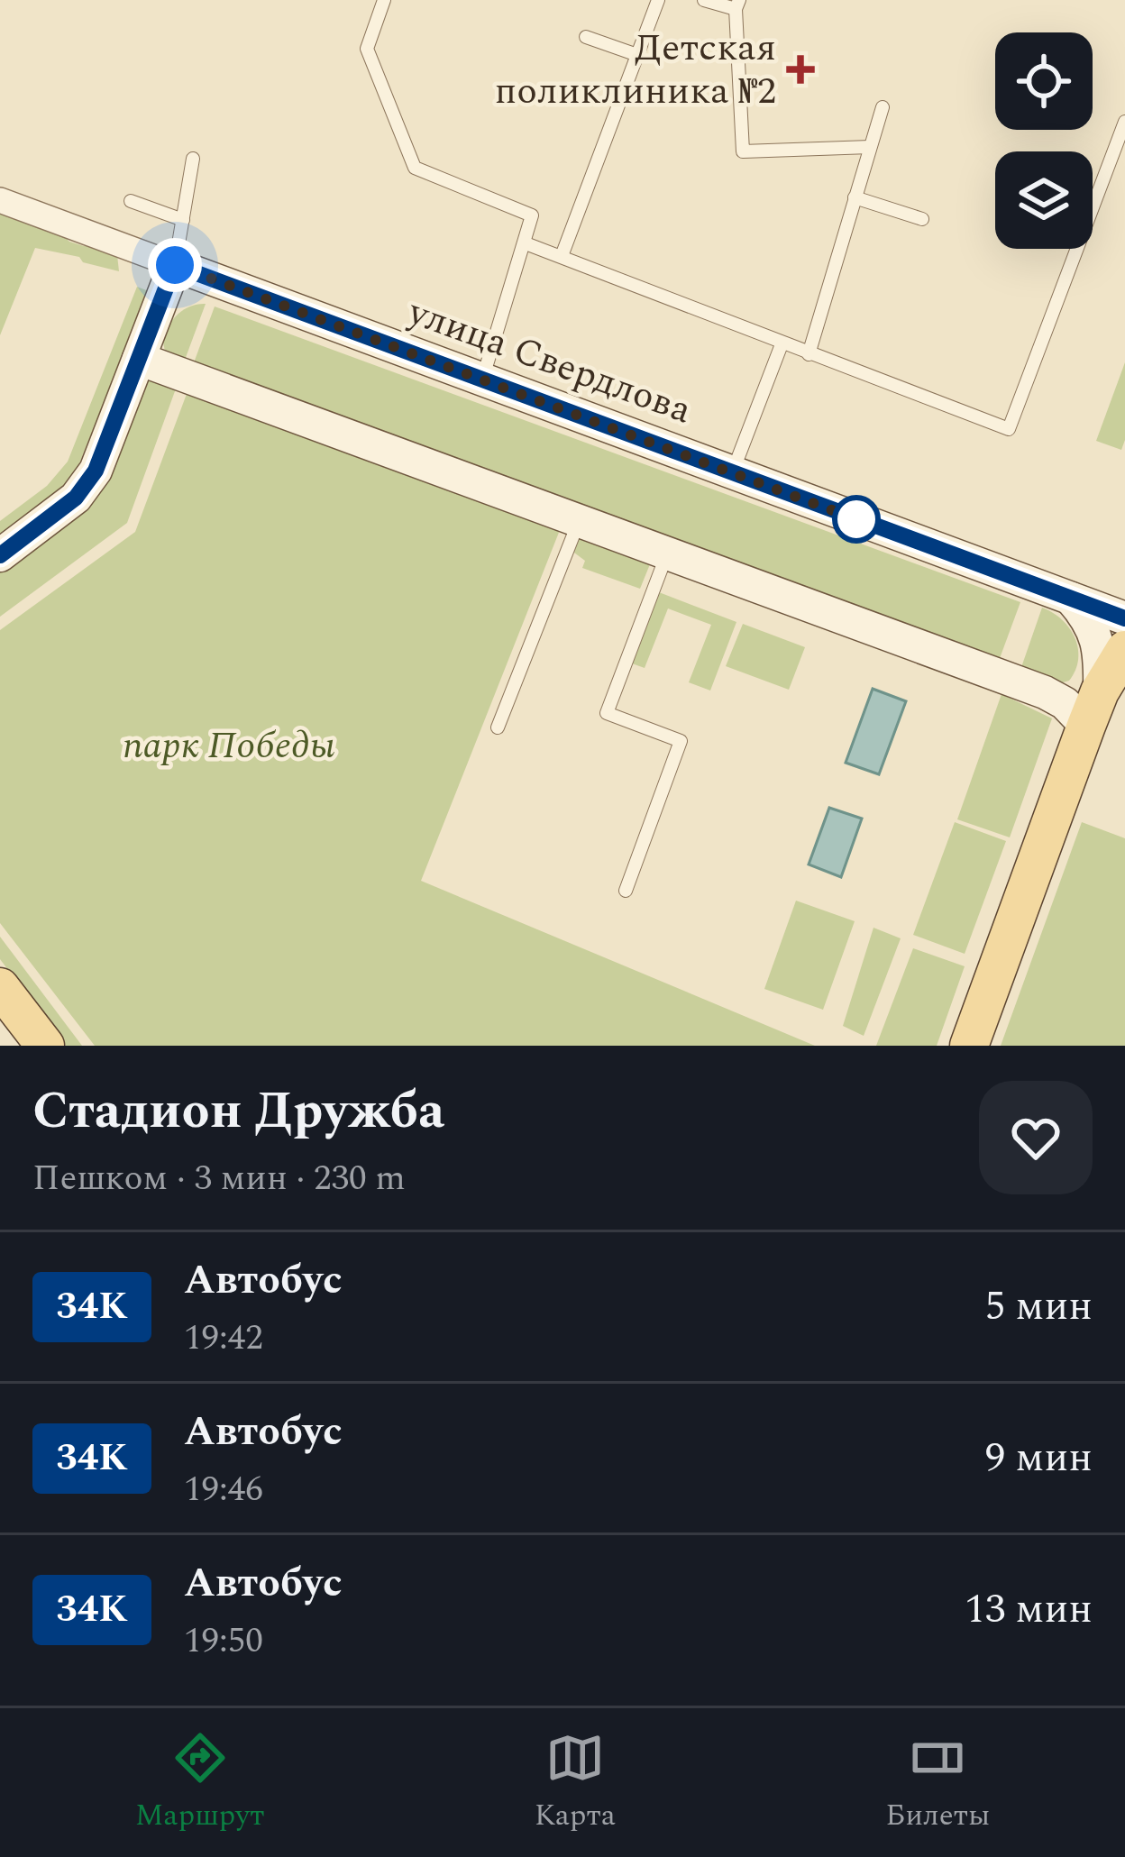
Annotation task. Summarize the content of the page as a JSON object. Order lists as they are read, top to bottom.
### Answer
{
  "streets": {
    "main road": ["улица Свердлова"]
  },
  "parks": ["парк Победы"],
  "places": {
    "health": ["Детская поликлиника №2"]
  },
  "lines": ["bus line 34К"],
  "page": {
    "heading": ["Стадион Дружба", "Пешком · 3 мин · 230 m"],
    "list": [
      {
        "mark": "34К",
        "name": "Автобус",
        "note": "19:42",
        "value": "5 мин"
      },
      {
        "mark": "34К",
        "name": "Автобус",
        "note": "19:46",
        "value": "9 мин"
      },
      {
        "mark": "34К",
        "name": "Автобус",
        "note": "19:50",
        "value": "13 мин"
      }
    ],
    "tabs": ["Маршрут", "Карта", "Билеты"]
  }
}
